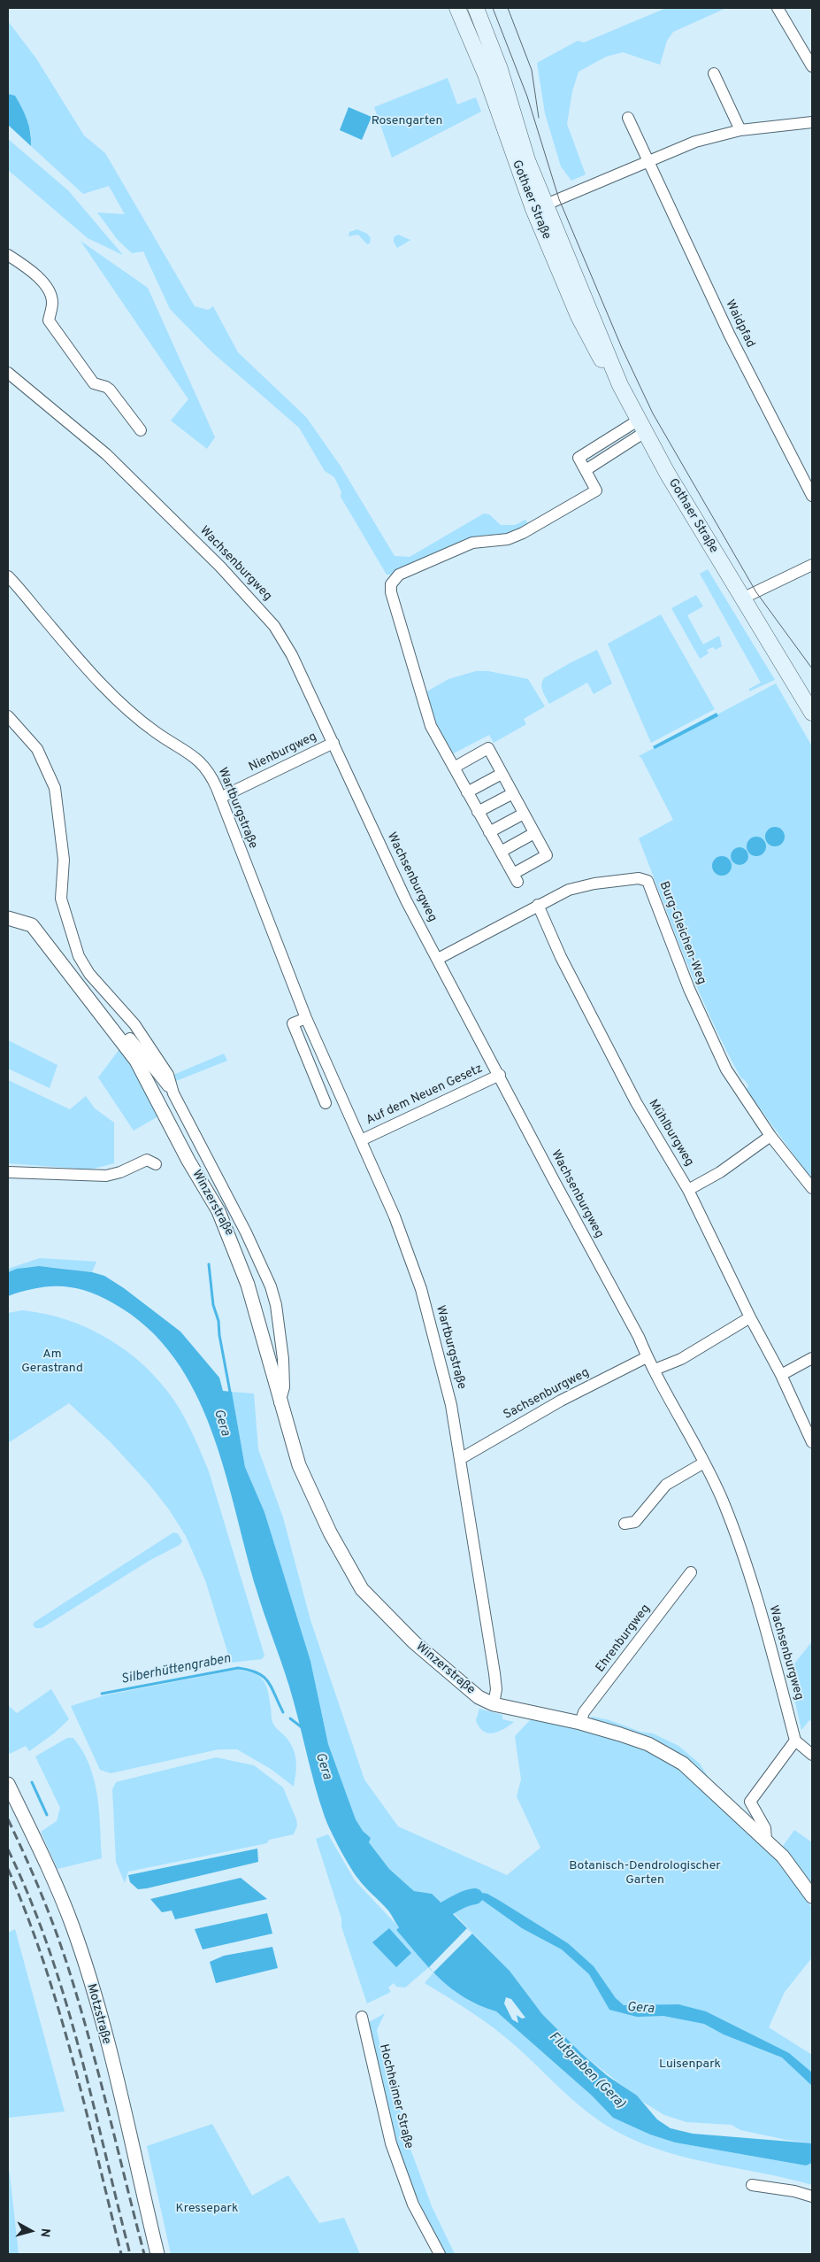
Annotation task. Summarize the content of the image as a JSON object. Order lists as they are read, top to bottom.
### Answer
{
  "streets": {
    "main road": ["Gothaer Straße"],
    "street": [
      "Waidpfad",
      "Wachsenburgweg",
      "Nienburgweg",
      "Wartburgstraße",
      "Burg-Gleichen-Weg",
      "Auf dem Neuen Gesetz",
      "Mühlburgweg",
      "Winzerstraße",
      "Sachsenburgweg",
      "Ehrenburgweg",
      "Motzstraße",
      "Hochheimer Straße"
    ]
  },
  "crossings": [
    ["Wachsenburgweg", "Nienburgweg"],
    ["Wachsenburgweg", "Burg-Gleichen-Weg"],
    ["Wachsenburgweg", "Auf dem Neuen Gesetz"],
    ["Wachsenburgweg", "Sachsenburgweg"],
    ["Nienburgweg", "Wartburgstraße"],
    ["Wartburgstraße", "Auf dem Neuen Gesetz"],
    ["Wartburgstraße", "Winzerstraße"],
    ["Wartburgstraße", "Sachsenburgweg"],
    ["Burg-Gleichen-Weg", "Mühlburgweg"],
    ["Winzerstraße", "Ehrenburgweg"]
  ],
  "water": ["Gera", "Silberhüttengraben", "Flutgraben (Gera)"],
  "parks": [
    "Rosengarten",
    "Am Gerastrand",
    "Botanisch-Dendrologischer Garten",
    "Luisenpark",
    "Kressepark"
  ],
  "north": "right"
}
